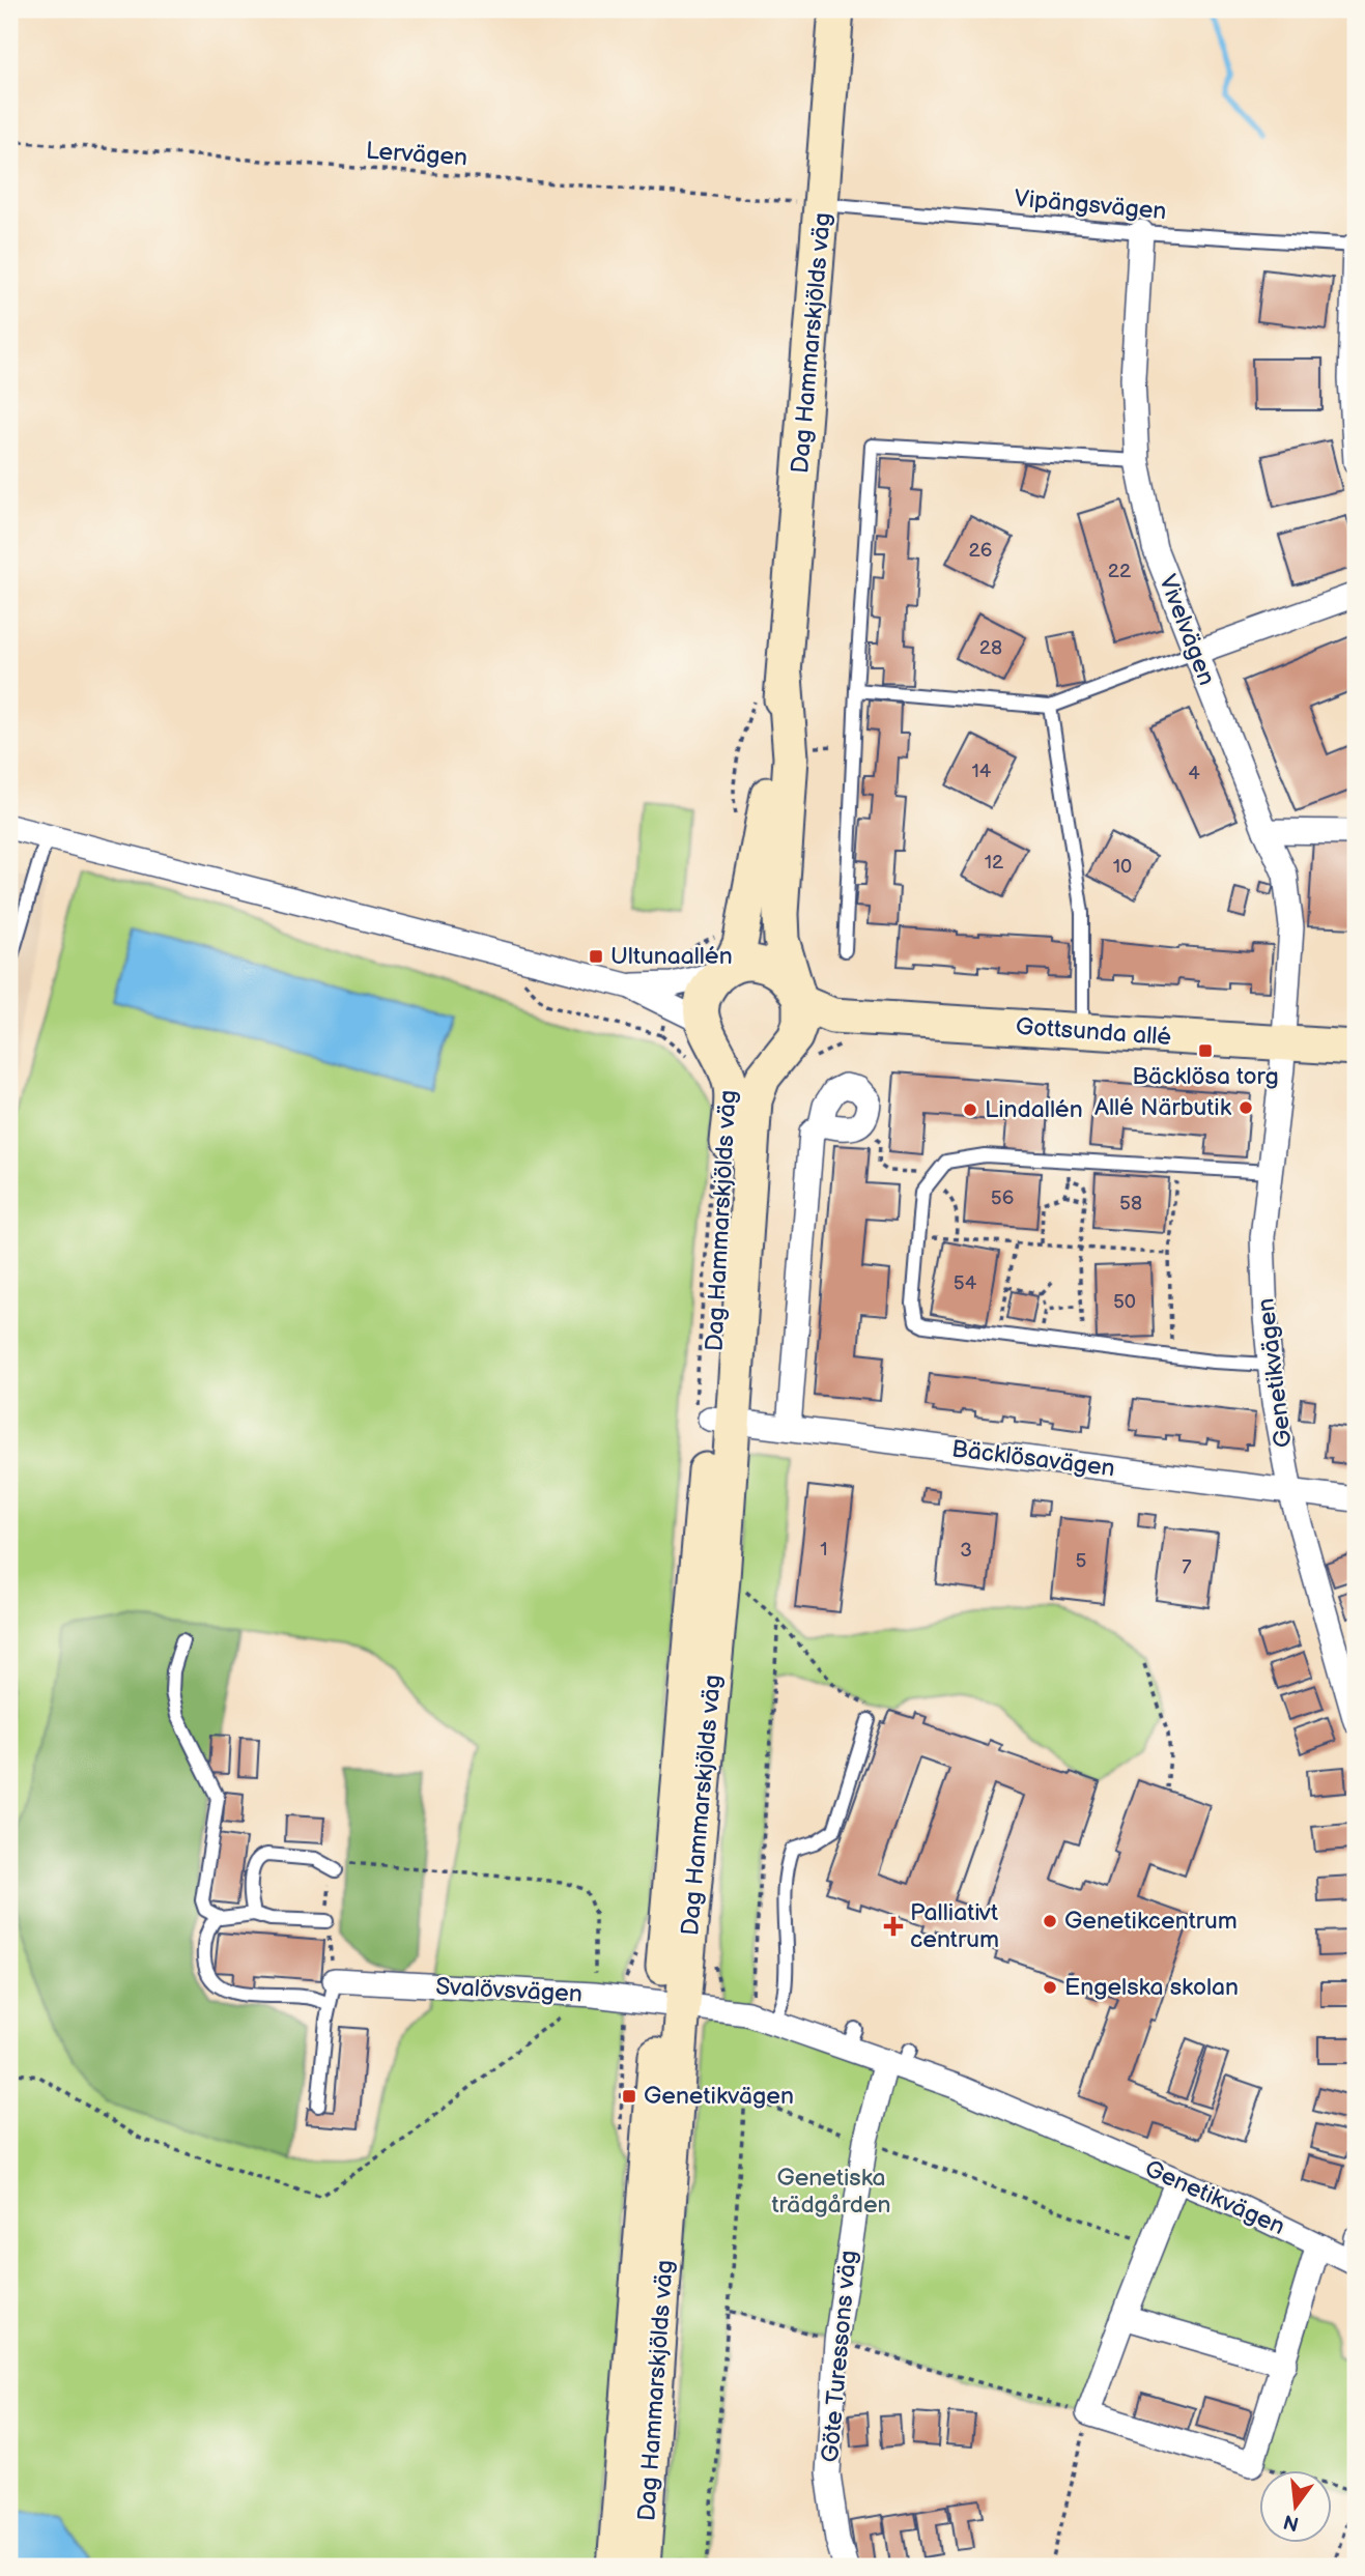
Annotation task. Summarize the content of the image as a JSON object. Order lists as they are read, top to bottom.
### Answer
{
  "streets": {
    "main road": ["Dag Hammarskjölds väg", "Gottsunda allé"],
    "street": [
      "Vivelvägen",
      "Genetikvägen",
      "Bäcklösavägen",
      "Svalövsvägen",
      "Göte Turessons väg"
    ],
    "lane": ["Vipängsvägen"],
    "path": ["Lervägen"]
  },
  "crossings": [
    ["Lervägen", "Vipängsvägen"],
    ["Lervägen", "Dag Hammarskjölds väg"],
    ["Vipängsvägen", "Dag Hammarskjölds väg"],
    ["Vipängsvägen", "Vivelvägen"],
    ["Dag Hammarskjölds väg", "Gottsunda allé"],
    ["Dag Hammarskjölds väg", "Genetikvägen"],
    ["Dag Hammarskjölds väg", "Bäcklösavägen"],
    ["Dag Hammarskjölds väg", "Svalövsvägen"],
    ["Vivelvägen", "Gottsunda allé"],
    ["Vivelvägen", "Genetikvägen"],
    ["Gottsunda allé", "Genetikvägen"],
    ["Genetikvägen", "Bäcklösavägen"],
    ["Genetikvägen", "Svalövsvägen"],
    ["Genetikvägen", "Göte Turessons väg"]
  ],
  "parks": ["Genetiska trädgården"],
  "places": {
    "transit": ["Ultunaallén", "Bäcklösa torg", "Genetikvägen"],
    "other": [
      "Allé Närbutik",
      "Lindallén",
      "Genetikcentrum",
      "Engelska skolan"
    ],
    "health": ["Palliativt centrum"]
  },
  "house_numbers": [
    "26",
    "22",
    "28",
    "14",
    "4",
    "12",
    "10",
    "56",
    "58",
    "54",
    "50",
    "1",
    "3",
    "5",
    "7"
  ],
  "north": "bottom"
}
